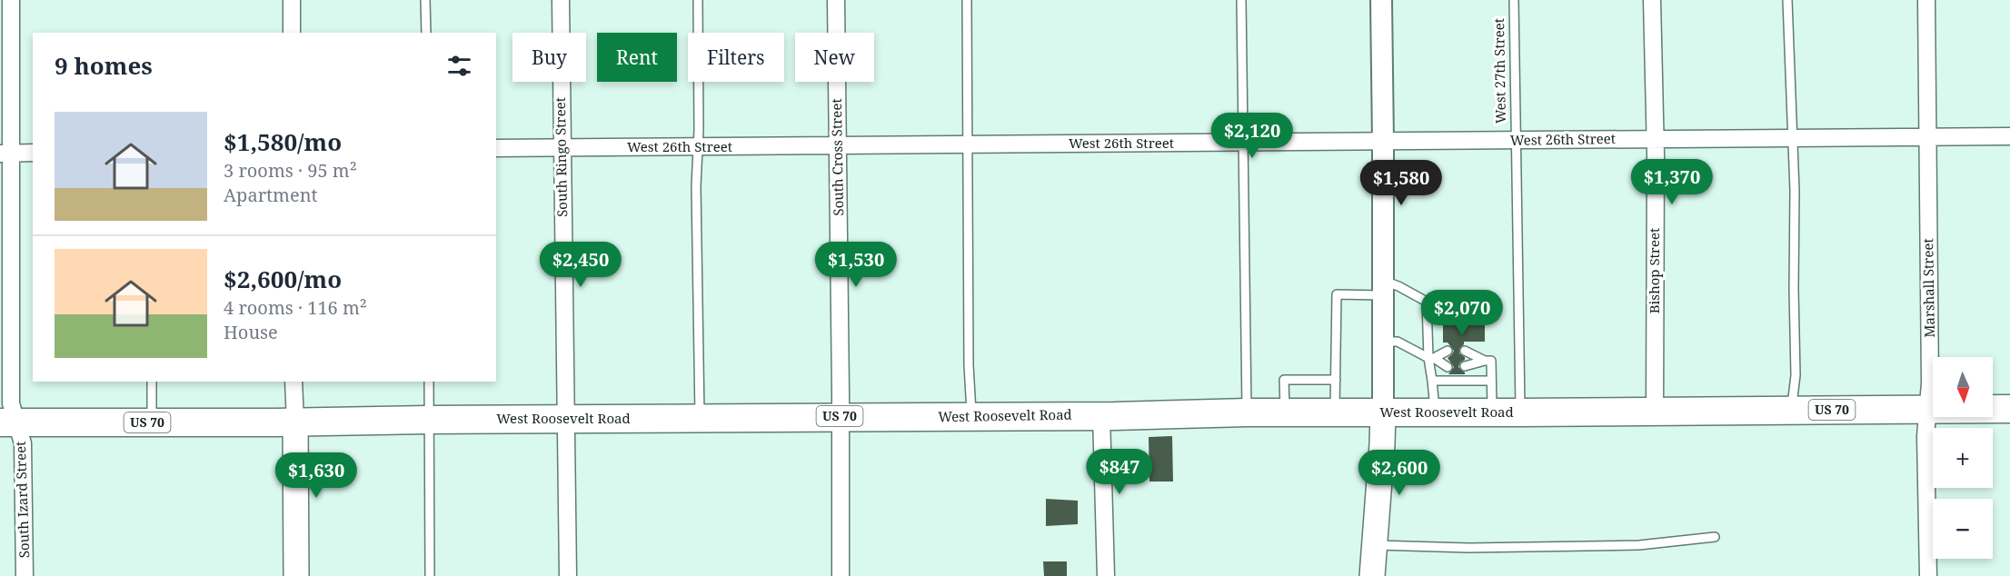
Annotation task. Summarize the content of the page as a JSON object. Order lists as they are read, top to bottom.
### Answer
{
  "streets": {
    "main road": ["US 70", "West Roosevelt Road"],
    "street": [
      "West 26th Street",
      "South Ringo Street",
      "South Cross Street",
      "Bishop Street",
      "Marshall Street",
      "South Izard Street"
    ],
    "lane": ["West 27th Street"]
  },
  "crossings": [
    ["West 27th Street", "West 26th Street"],
    ["West 27th Street", "West Roosevelt Road"],
    ["West 26th Street", "South Ringo Street"],
    ["West 26th Street", "South Cross Street"],
    ["West 26th Street", "Bishop Street"],
    ["West 26th Street", "Marshall Street"],
    ["South Ringo Street", "West Roosevelt Road"],
    ["South Cross Street", "West Roosevelt Road"],
    ["Bishop Street", "West Roosevelt Road"],
    ["Marshall Street", "West Roosevelt Road"],
    ["West Roosevelt Road", "South Izard Street"]
  ],
  "north": "bottom",
  "page": {
    "chip": [
      "Buy",
      "Rent",
      "Filters",
      "New"
    ],
    "heading": "9 homes",
    "list": [
      {
        "name": "$1,580/mo",
        "note": "3 rooms · 95 m² · Apartment"
      },
      {
        "name": "$2,600/mo",
        "note": "4 rooms · 116 m² · House"
      }
    ],
    "price": [
      "$2,120",
      "$1,370",
      "$1,580",
      "$2,450",
      "$1,530",
      "$2,070",
      "$847",
      "$2,600",
      "$1,630"
    ],
    "map_buttons": ["+", "−"]
  }
}
